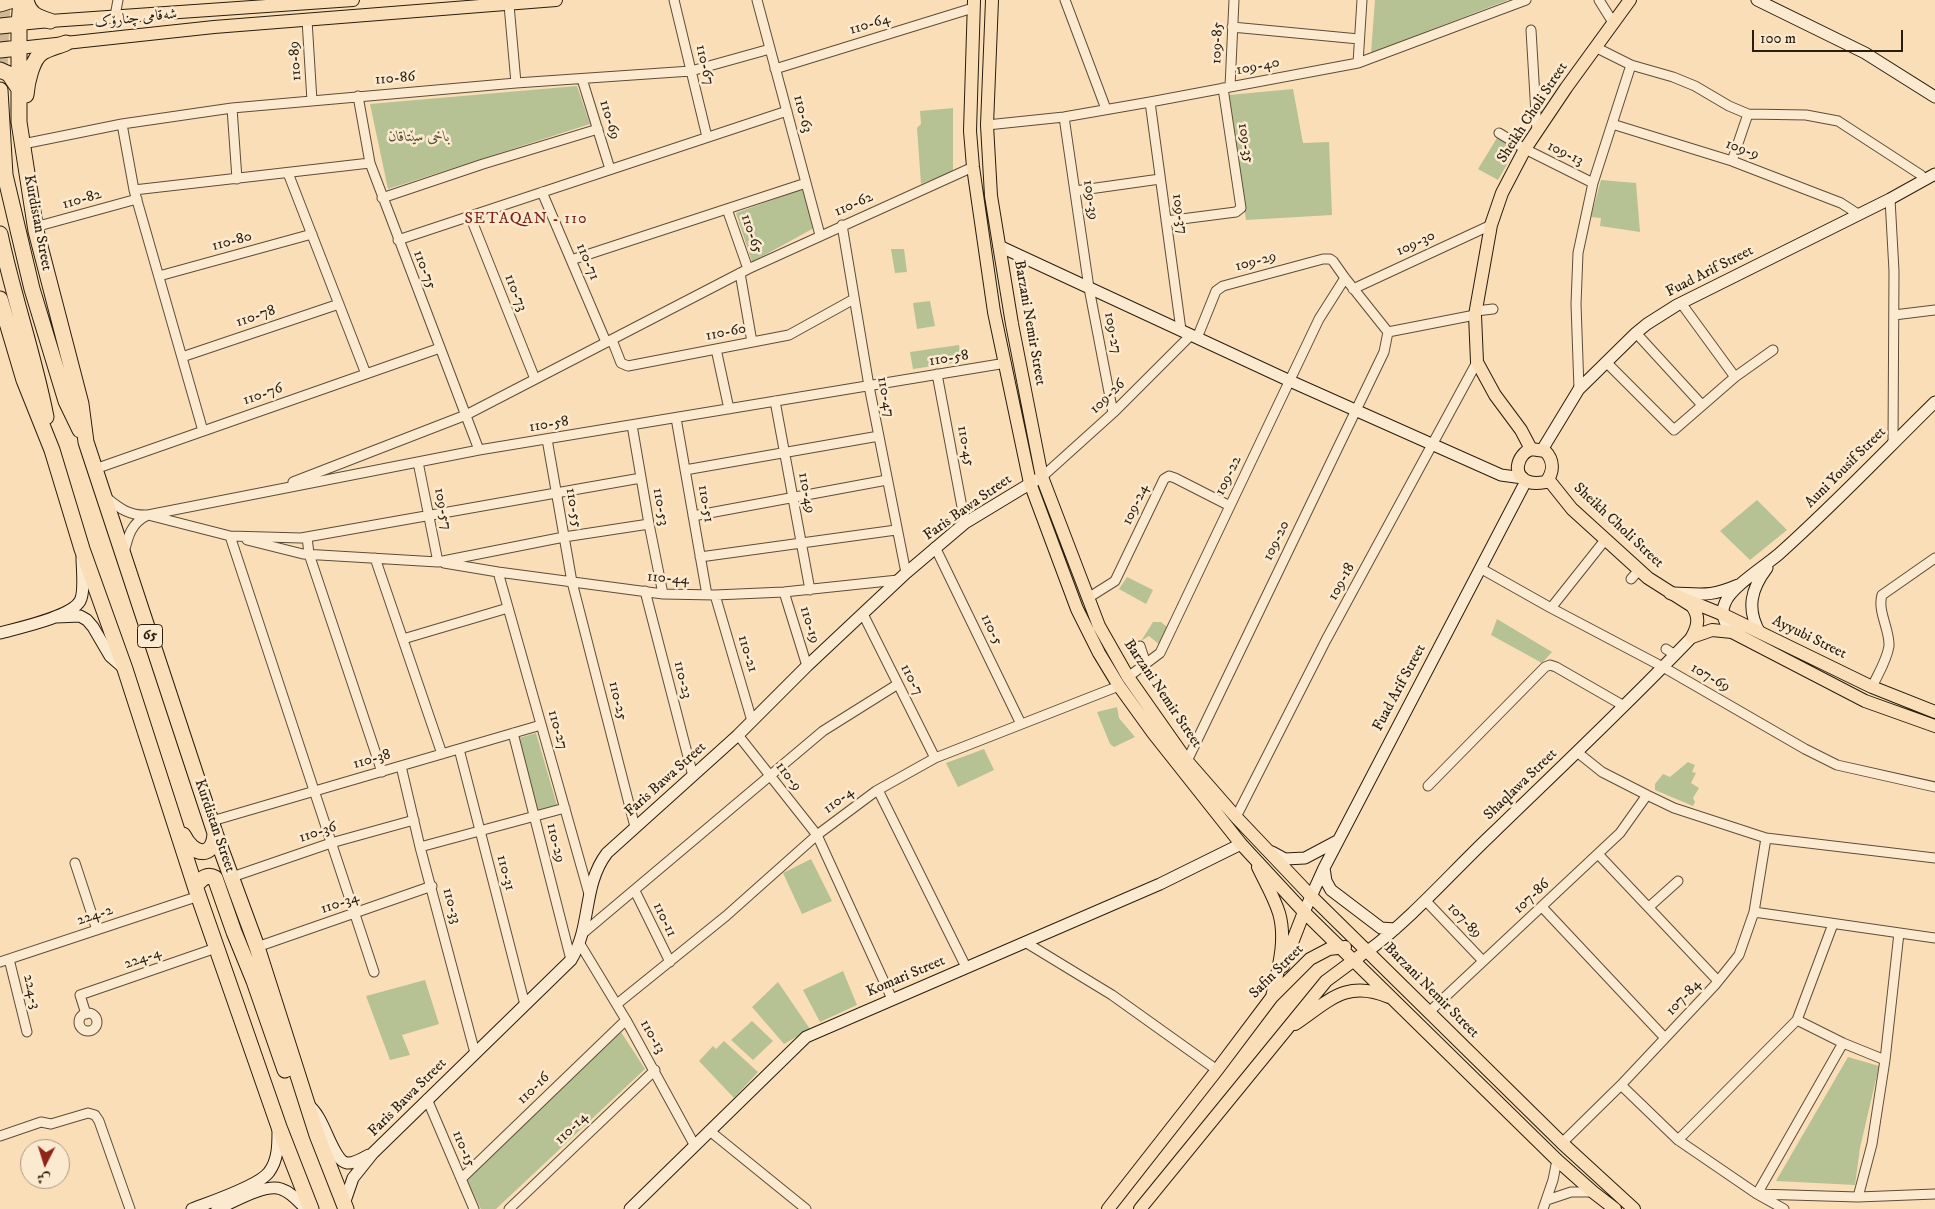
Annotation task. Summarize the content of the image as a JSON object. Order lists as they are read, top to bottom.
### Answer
{
  "streets": {
    "highway": ["Kurdistan Street", "65"],
    "main road": [
      "شەقامی چنارۆک",
      "Sheikh Choli Street",
      "Barzani Nemir Street",
      "Ayyubi Street",
      "Safin Street"
    ],
    "street": [
      "110-64",
      "109-85",
      "110-89",
      "110-67",
      "109-40",
      "110-86",
      "110-63",
      "110-69",
      "109-35",
      "109-9",
      "109-13",
      "110-82",
      "109-39",
      "110-62",
      "109-37",
      "110-65",
      "110-80",
      "109-30",
      "110-71",
      "109-29",
      "110-75",
      "Fuad Arif Street",
      "110-73",
      "110-78",
      "110-60",
      "109-27",
      "110-58",
      "110-76",
      "110-47",
      "109-26",
      "110-45",
      "Auni Yousif Street",
      "109-22",
      "110-49",
      "110-51",
      "109-24",
      "110-53",
      "110-55",
      "Faris Bawa Street",
      "109-57",
      "109-20",
      "110-44",
      "109-18",
      "110-19",
      "110-5",
      "110-21",
      "107-69",
      "110-23",
      "110-7",
      "110-25",
      "110-27",
      "110-38",
      "110-9",
      "Shaqlawa Street",
      "110-4",
      "110-36",
      "110-29",
      "110-31",
      "107-86",
      "110-34",
      "110-33",
      "224-2",
      "110-11",
      "107-89",
      "224-4",
      "Komari Street",
      "224-3",
      "107-84",
      "110-13",
      "110-16",
      "110-14",
      "110-15"
    ]
  },
  "crossings": [
    ["شەقامی چنارۆک", "110-89"],
    ["شەقامی چنارۆک", "Kurdistan Street"],
    ["110-64", "110-63"],
    ["110-64", "Barzani Nemir Street"],
    ["109-85", "109-40"],
    ["109-85", "109-35"],
    ["110-89", "110-86"],
    ["110-67", "110-86"],
    ["109-40", "109-35"],
    ["109-40", "109-39"],
    ["109-40", "109-37"],
    ["109-40", "Barzani Nemir Street"],
    ["110-86", "110-63"],
    ["110-86", "110-69"],
    ["110-86", "Kurdistan Street"],
    ["110-86", "110-75"],
    ["Sheikh Choli Street", "109-13"],
    ["Sheikh Choli Street", "109-30"],
    ["Sheikh Choli Street", "Fuad Arif Street"],
    ["Sheikh Choli Street", "Auni Yousif Street"],
    ["Sheikh Choli Street", "109-18"],
    ["Sheikh Choli Street", "Ayyubi Street"],
    ["110-63", "110-62"],
    ["109-35", "109-37"],
    ["109-9", "Fuad Arif Street"],
    ["110-82", "Kurdistan Street"],
    ["110-82", "110-75"],
    ["109-39", "109-27"],
    ["110-62", "110-65"],
    ["110-62", "110-71"],
    ["110-62", "110-75"],
    ["110-62", "110-73"],
    ["110-62", "Barzani Nemir Street"],
    ["110-62", "110-60"],
    ["110-62", "110-58"],
    ["110-62", "110-47"],
    ["109-37", "109-29"],
    ["109-37", "109-26"],
    ["Kurdistan Street", "110-58"],
    ["Kurdistan Street", "110-76"],
    ["Kurdistan Street", "Faris Bawa Street"],
    ["Kurdistan Street", "110-38"],
    ["Kurdistan Street", "110-36"],
    ["Kurdistan Street", "110-34"],
    ["110-65", "110-60"],
    ["109-30", "109-29"],
    ["110-71", "110-60"],
    ["109-29", "109-26"],
    ["109-29", "109-22"],
    ["109-29", "109-20"],
    ["110-75", "110-58"],
    ["110-75", "110-76"],
    ["Fuad Arif Street", "Barzani Nemir Street"],
    ["Fuad Arif Street", "107-69"],
    ["Barzani Nemir Street", "110-58"],
    ["Barzani Nemir Street", "109-26"],
    ["Barzani Nemir Street", "109-22"],
    ["Barzani Nemir Street", "109-24"],
    ["Barzani Nemir Street", "Faris Bawa Street"],
    ["Barzani Nemir Street", "109-20"],
    ["Barzani Nemir Street", "109-18"],
    ["Barzani Nemir Street", "Shaqlawa Street"],
    ["Barzani Nemir Street", "110-4"],
    ["Barzani Nemir Street", "107-86"],
    ["Barzani Nemir Street", "Safin Street"],
    ["Barzani Nemir Street", "Komari Street"],
    ["Barzani Nemir Street", "107-84"],
    ["110-60", "110-47"],
    ["109-27", "109-26"],
    ["110-58", "110-47"],
    ["110-58", "110-45"],
    ["110-58", "110-49"],
    ["110-58", "110-51"],
    ["110-58", "110-53"],
    ["110-58", "110-55"],
    ["110-58", "109-57"],
    ["110-47", "Faris Bawa Street"],
    ["110-47", "110-44"],
    ["109-26", "Faris Bawa Street"],
    ["110-45", "Faris Bawa Street"],
    ["Auni Yousif Street", "Ayyubi Street"],
    ["109-22", "109-24"],
    ["109-22", "110-4"],
    ["110-49", "110-44"],
    ["110-51", "110-44"],
    ["110-51", "110-21"],
    ["110-53", "110-44"],
    ["110-55", "110-44"],
    ["110-55", "110-25"],
    ["Faris Bawa Street", "110-44"],
    ["Faris Bawa Street", "110-19"],
    ["Faris Bawa Street", "110-5"],
    ["Faris Bawa Street", "110-21"],
    ["Faris Bawa Street", "110-23"],
    ["Faris Bawa Street", "110-7"],
    ["Faris Bawa Street", "110-25"],
    ["Faris Bawa Street", "110-27"],
    ["Faris Bawa Street", "110-9"],
    ["Faris Bawa Street", "110-29"],
    ["Faris Bawa Street", "110-31"],
    ["Faris Bawa Street", "110-33"],
    ["Faris Bawa Street", "110-13"],
    ["Faris Bawa Street", "110-15"],
    ["109-57", "110-44"],
    ["110-44", "110-19"],
    ["110-44", "110-21"],
    ["110-44", "110-23"],
    ["110-44", "110-25"],
    ["110-44", "110-27"],
    ["110-5", "110-4"],
    ["65", "224-2"],
    ["65", "224-4"],
    ["Ayyubi Street", "Shaqlawa Street"],
    ["107-69", "Shaqlawa Street"],
    ["110-7", "110-4"],
    ["110-27", "110-38"],
    ["110-38", "110-29"],
    ["110-38", "110-31"],
    ["110-38", "110-33"],
    ["110-9", "110-4"],
    ["110-9", "Komari Street"],
    ["Shaqlawa Street", "107-89"],
    ["Shaqlawa Street", "Safin Street"],
    ["110-4", "110-11"],
    ["110-4", "110-13"],
    ["110-36", "110-33"],
    ["107-86", "107-89"],
    ["110-34", "110-33"],
    ["224-2", "224-3"],
    ["Komari Street", "110-13"],
    ["110-13", "110-16"],
    ["110-13", "110-14"],
    ["110-16", "110-15"]
  ],
  "districts": ["SETAQAN - 110"],
  "parks": ["باخی سێتاقان"],
  "scale_bar": "100 m",
  "north": "bottom"
}
